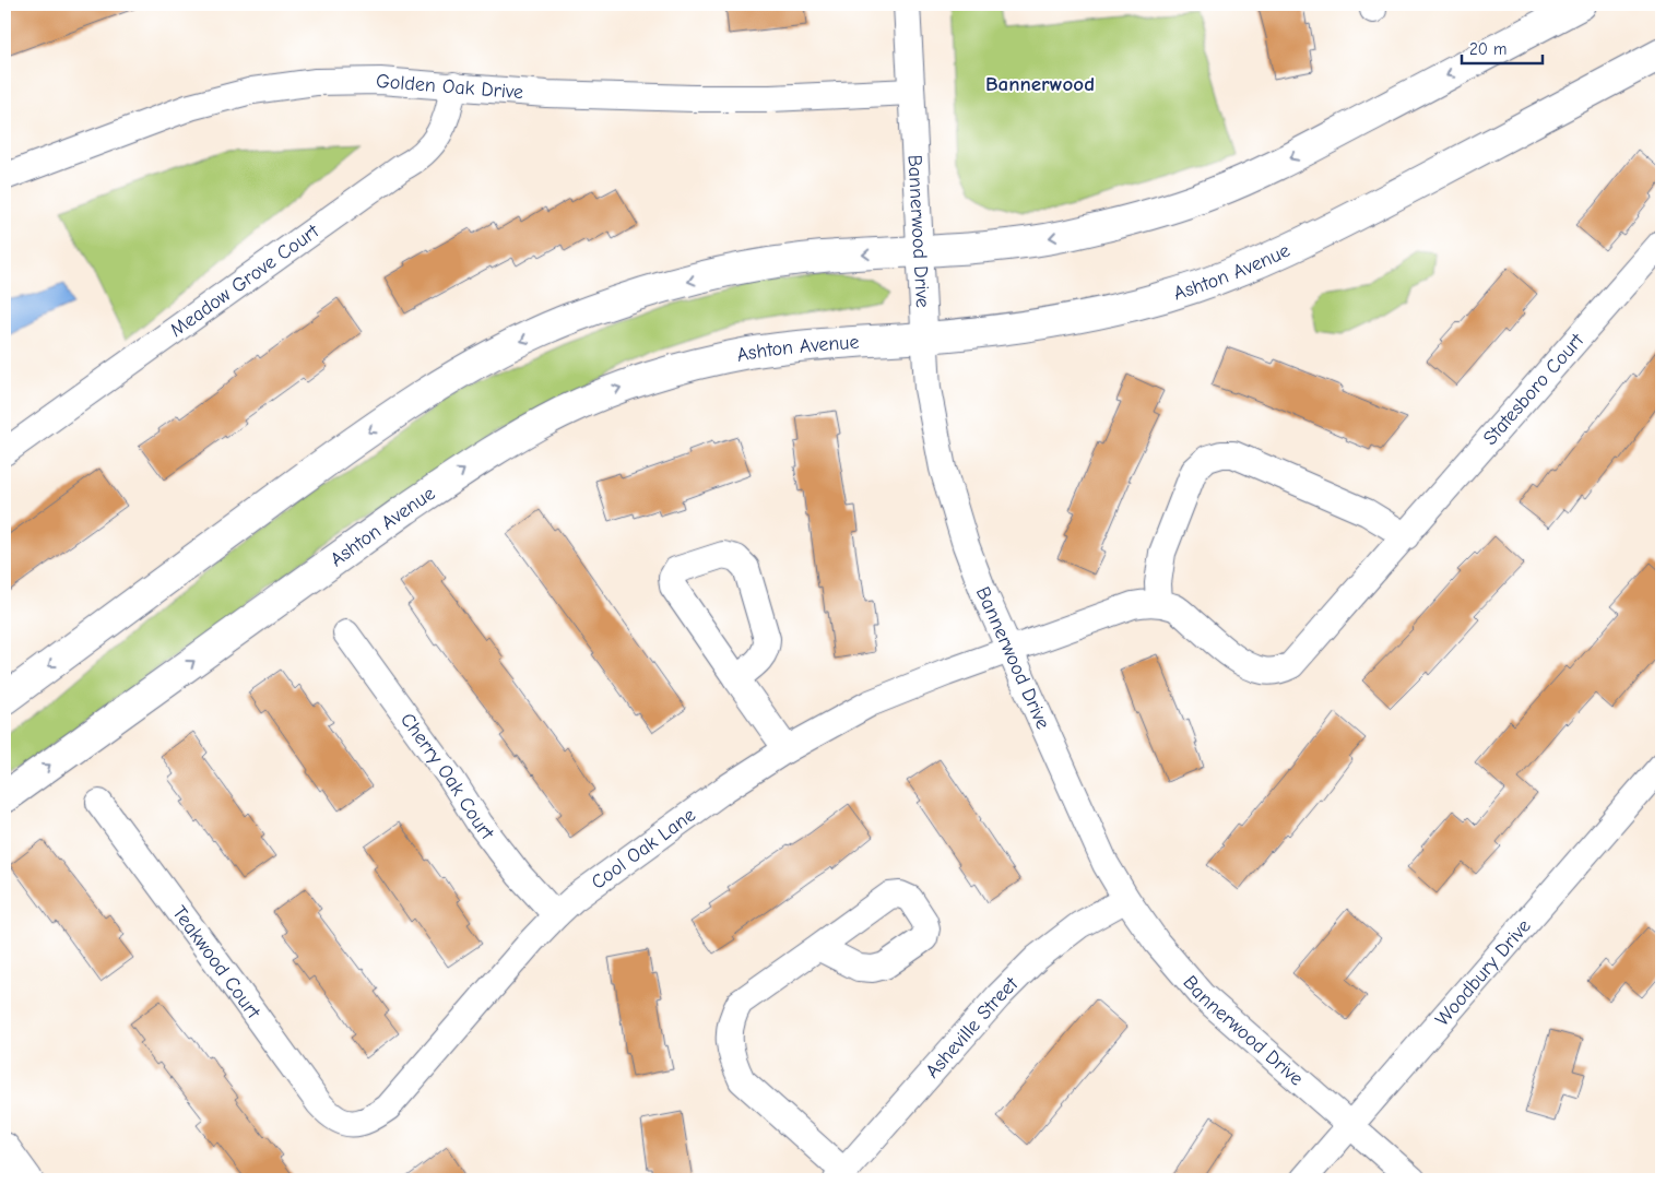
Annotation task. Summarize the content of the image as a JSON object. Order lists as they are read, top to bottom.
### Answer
{
  "streets": {
    "main road": ["Ashton Avenue"],
    "street": [
      "Golden Oak Drive",
      "Bannerwood Drive",
      "Meadow Grove Court",
      "Statesboro Court",
      "Cherry Oak Court",
      "Cool Oak Lane",
      "Teakwood Court",
      "Woodbury Drive",
      "Asheville Street"
    ]
  },
  "crossings": [
    ["Golden Oak Drive", "Bannerwood Drive"],
    ["Golden Oak Drive", "Meadow Grove Court"],
    ["Bannerwood Drive", "Ashton Avenue"],
    ["Bannerwood Drive", "Statesboro Court"],
    ["Bannerwood Drive", "Cool Oak Lane"],
    ["Bannerwood Drive", "Woodbury Drive"],
    ["Bannerwood Drive", "Asheville Street"],
    ["Statesboro Court", "Cool Oak Lane"],
    ["Cherry Oak Court", "Cool Oak Lane"],
    ["Cool Oak Lane", "Teakwood Court"]
  ],
  "districts": ["Bannerwood"],
  "scale_bar": "20 m"
}
